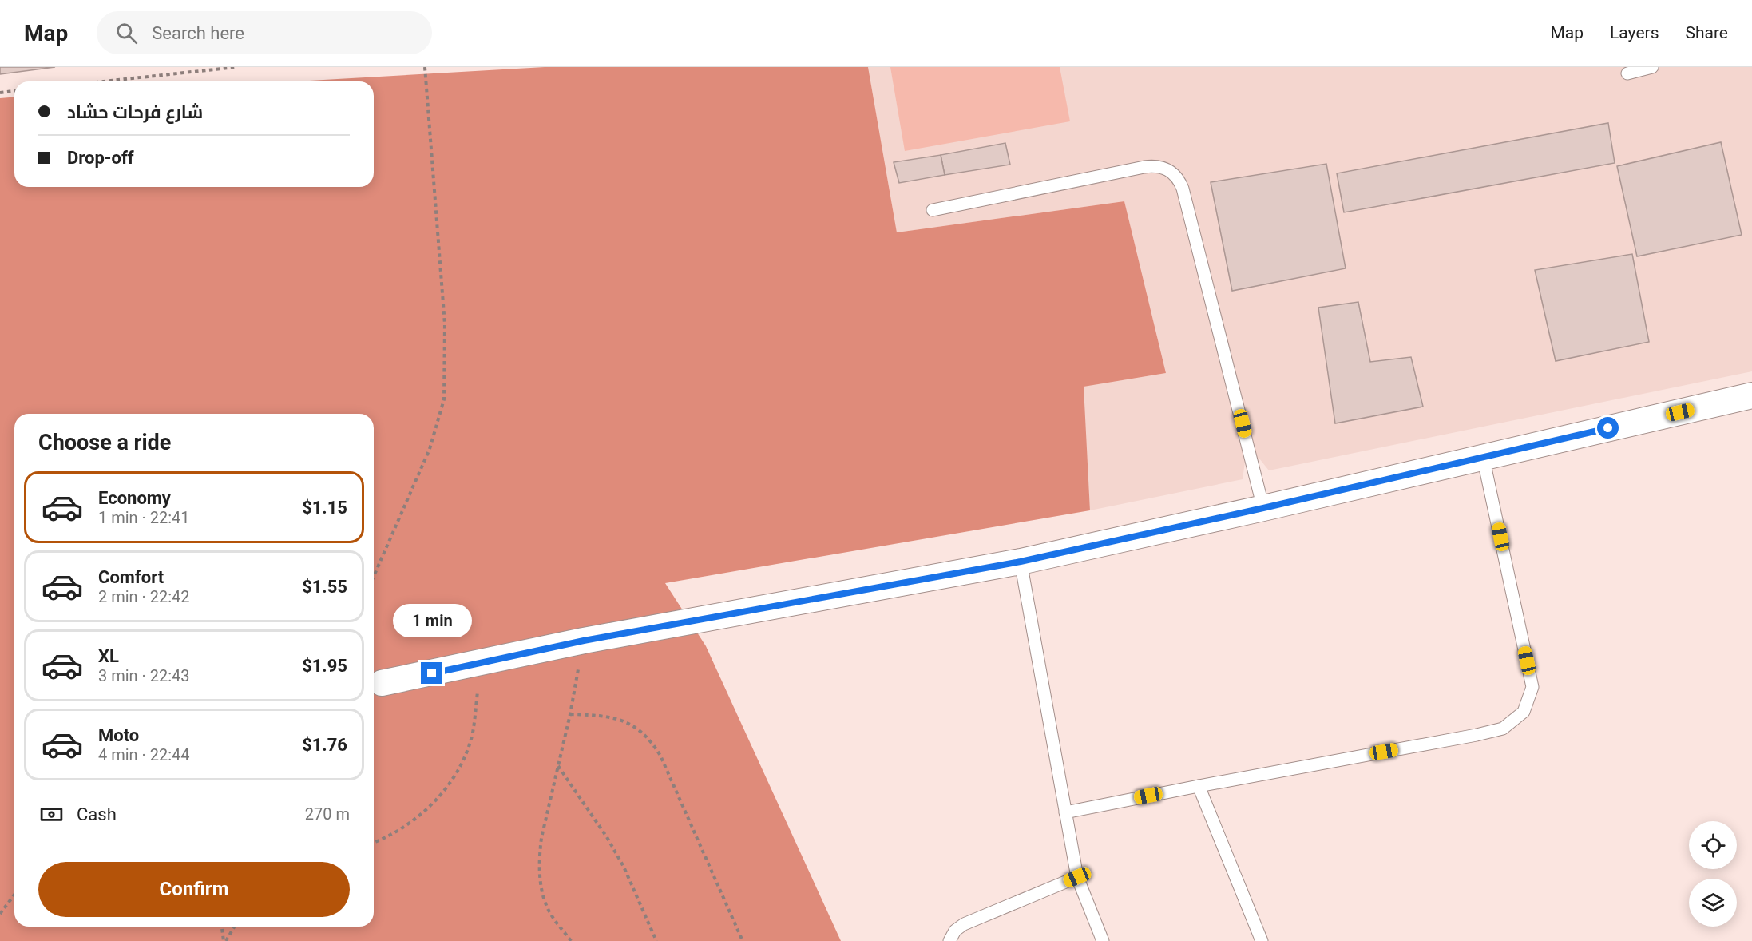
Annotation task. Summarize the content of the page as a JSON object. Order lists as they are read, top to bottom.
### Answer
{
  "page": {
    "header": "Map",
    "search": "Search here",
    "nav": ["Map", "Layers", "Share"],
    "banner": ["شارع فرحات حشاد", "Drop-off"],
    "heading": "Choose a ride",
    "list": [
      {
        "name": "Economy",
        "note": "1 min · 22:41",
        "value": "$1.15"
      },
      {
        "name": "Comfort",
        "note": "2 min · 22:42",
        "value": "$1.55"
      },
      {
        "name": "XL",
        "note": "3 min · 22:43",
        "value": "$1.95"
      },
      {
        "name": "Moto",
        "note": "4 min · 22:44",
        "value": "$1.76"
      }
    ],
    "bubble": "1 min",
    "pay": ["Cash", "270 m"],
    "buttons": "Confirm"
  }
}
